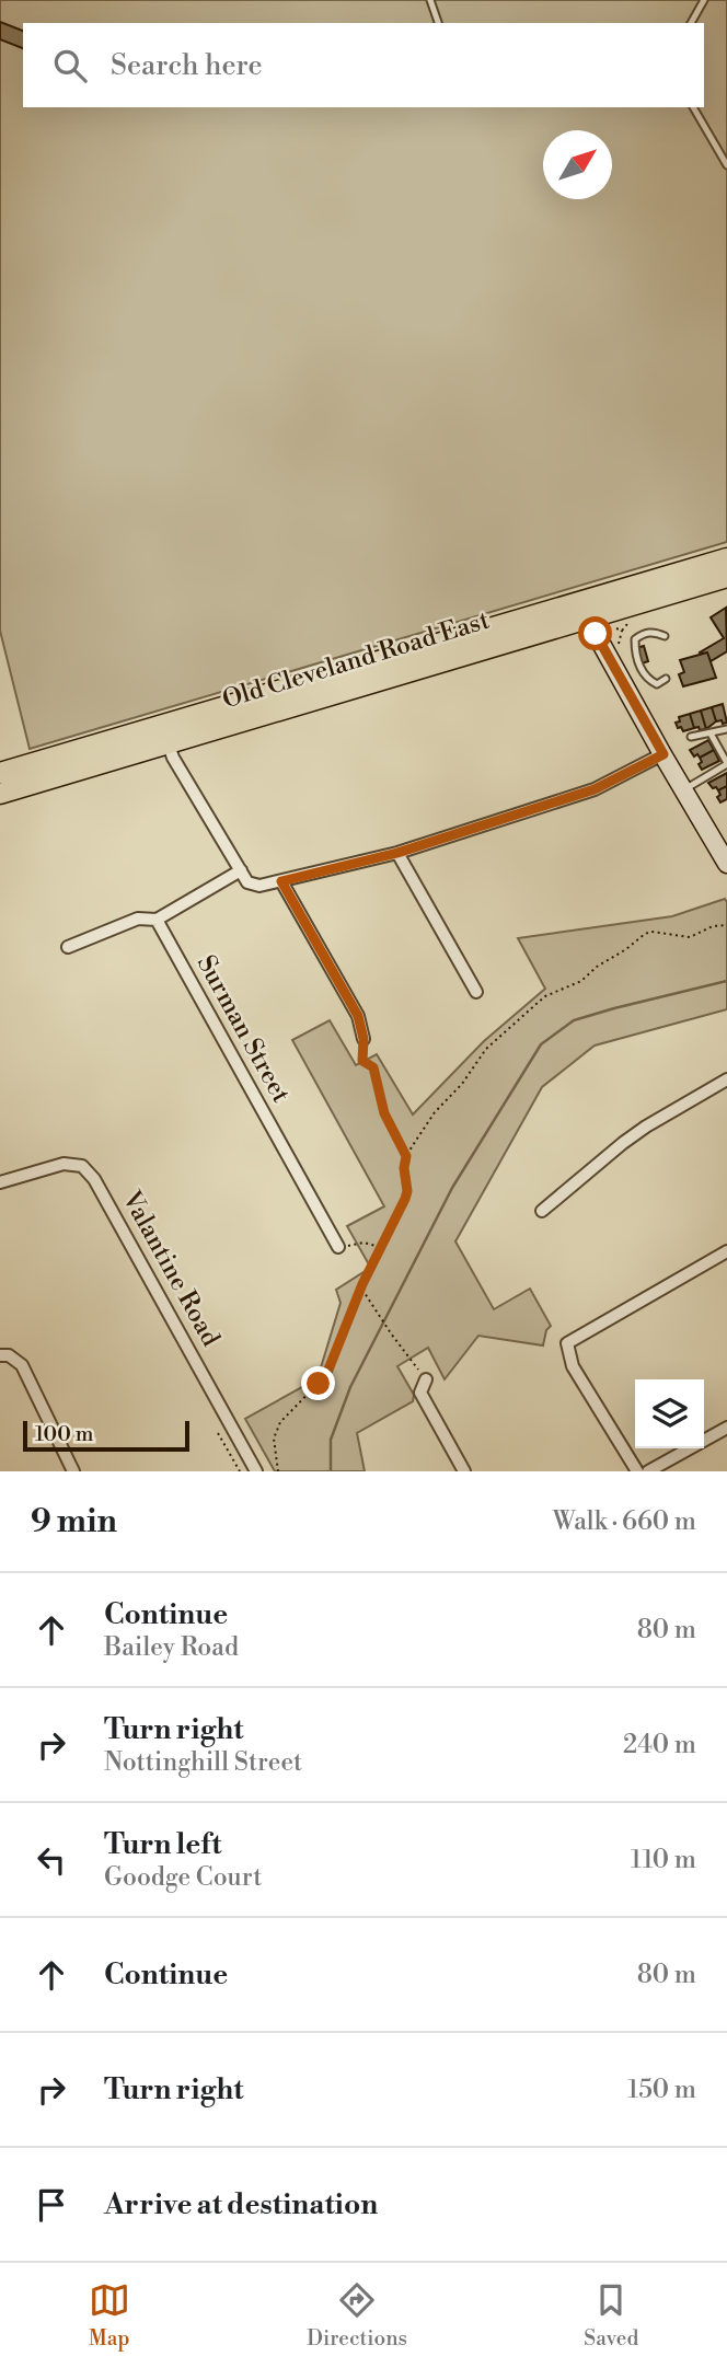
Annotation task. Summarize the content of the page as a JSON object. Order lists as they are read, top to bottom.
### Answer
{
  "streets": {
    "main road": ["Old Cleveland Road East"],
    "street": ["Surman Street", "Valantine Road"]
  },
  "scale_bar": "100 m",
  "north": "top right",
  "page": {
    "search": "Search here",
    "scale": "100 m",
    "heading": ["9 min", "Walk · 660 m"],
    "list": [
      ["Continue", "Bailey Road", "80 m"],
      ["Turn right", "Nottinghill Street", "240 m"],
      ["Turn left", "Goodge Court", "110 m"],
      ["Continue", "80 m"],
      ["Turn right", "150 m"],
      "Arrive at destination"
    ],
    "nav": ["Map", "Directions", "Saved"]
  }
}
